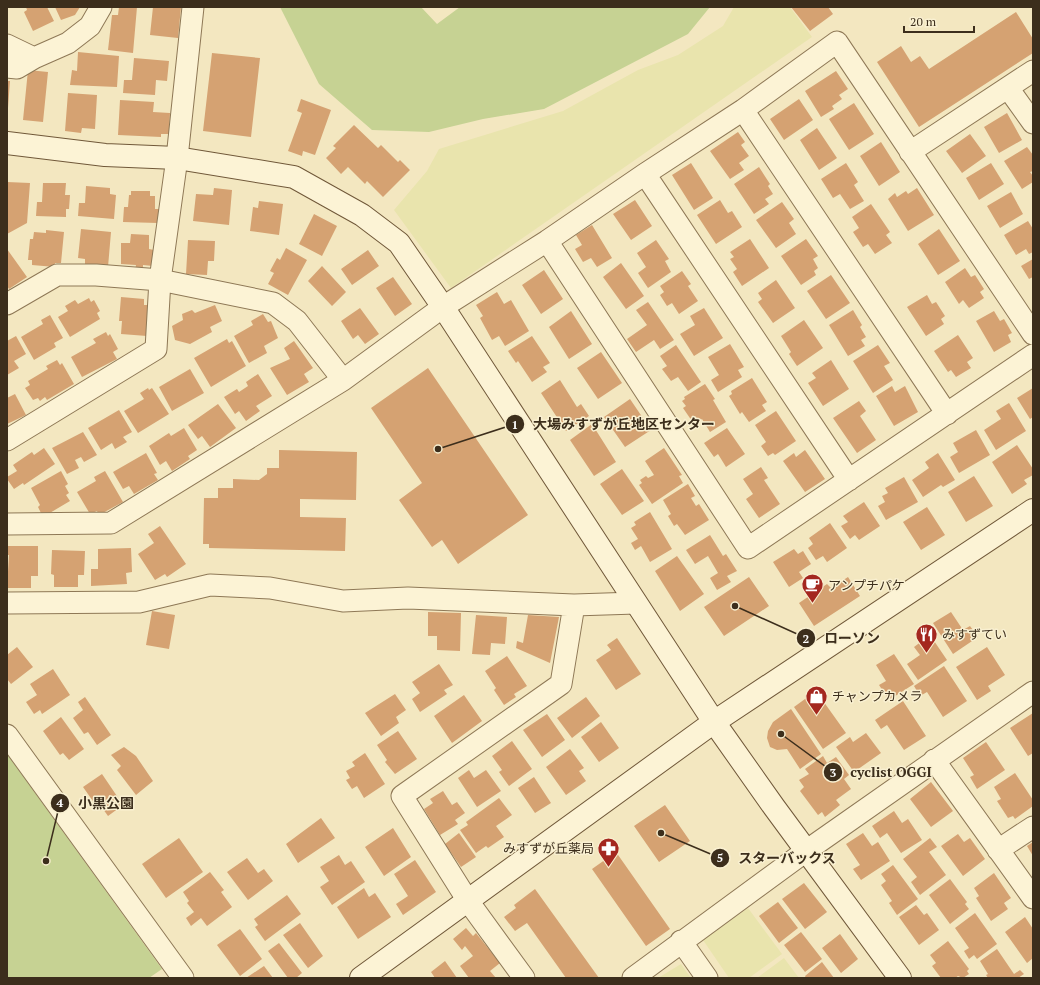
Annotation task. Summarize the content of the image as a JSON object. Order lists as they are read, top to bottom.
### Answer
{
  "places": {
    "other": [
      "大場みすずが丘地区センター",
      "ローソン",
      "cyclist OGGI",
      "スターバックス",
      "小黒公園"
    ],
    "cafe": ["アンプチパケ"],
    "restaurant": ["みすずてい"],
    "shop": ["チャンプカメラ"],
    "pharmacy": ["みすずが丘薬局"]
  },
  "scale_bar": "20 m"
}
